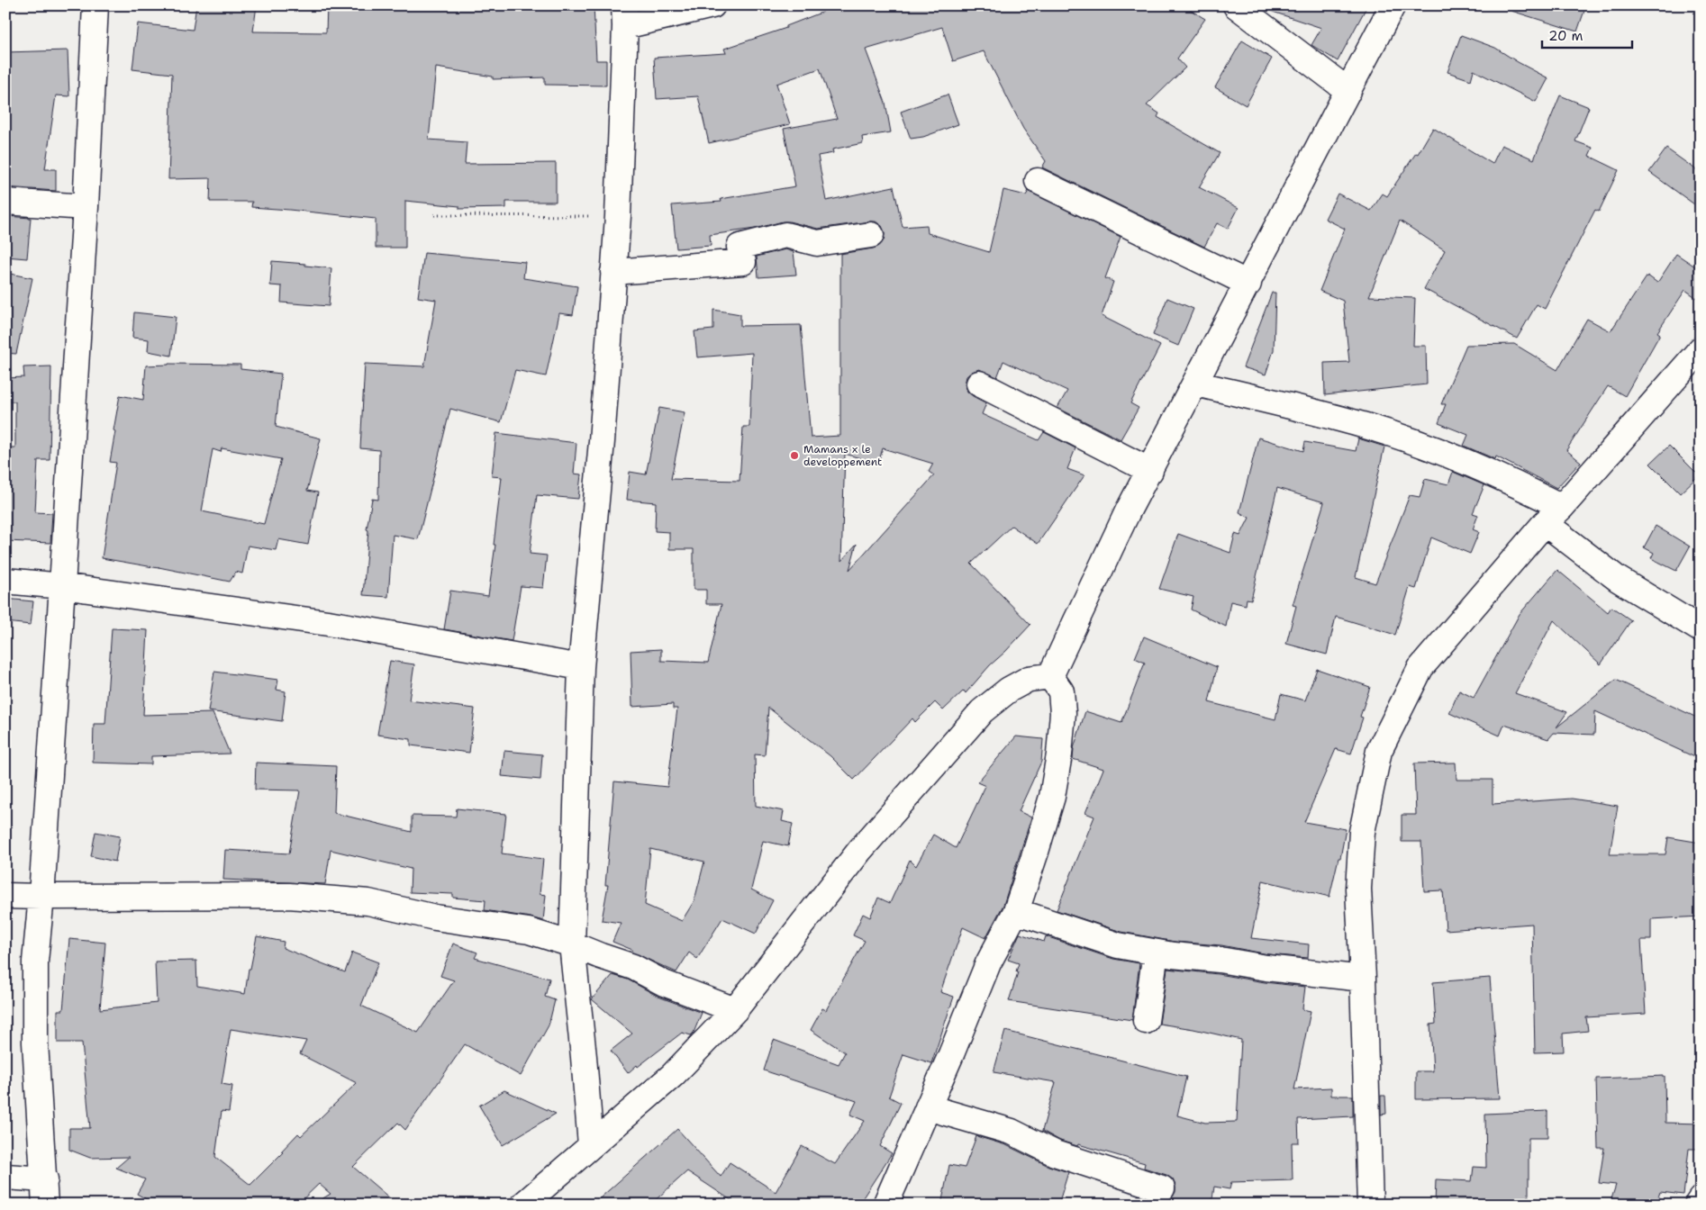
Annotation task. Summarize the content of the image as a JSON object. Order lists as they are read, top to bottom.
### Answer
{
  "places": ["Mamans x le developpement"],
  "scale_bar": "20 m"
}
